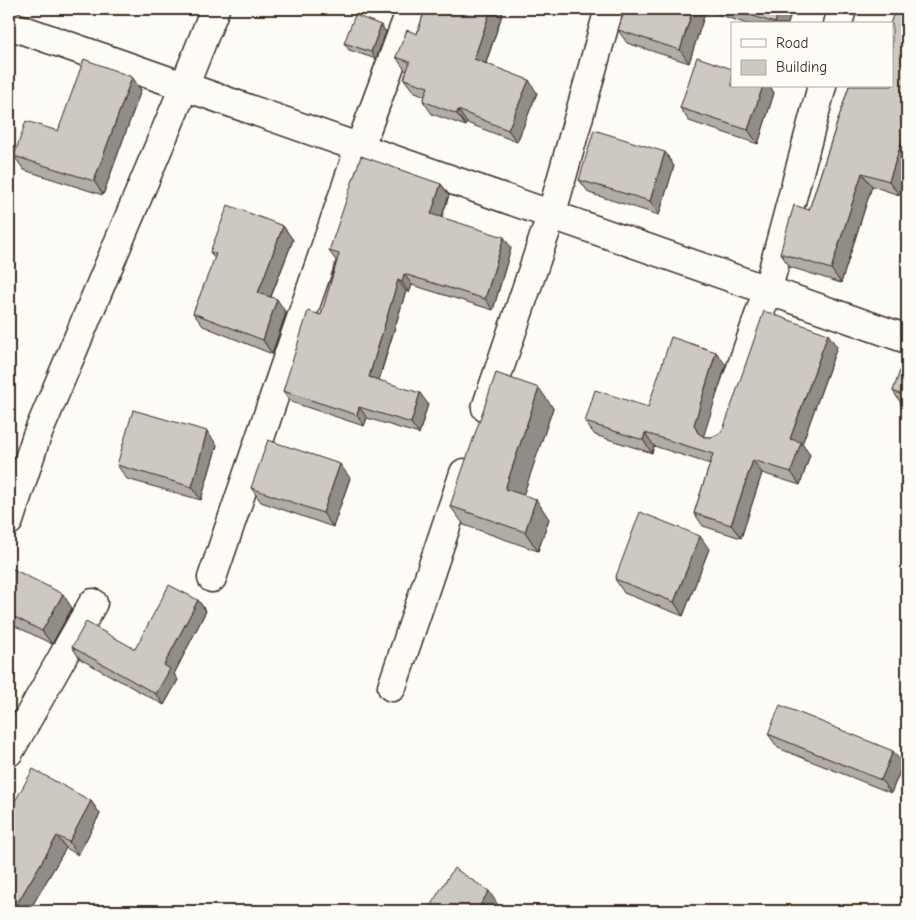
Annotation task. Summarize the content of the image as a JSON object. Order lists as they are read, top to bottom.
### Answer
{
  "legend": ["Road", "Building"]
}
